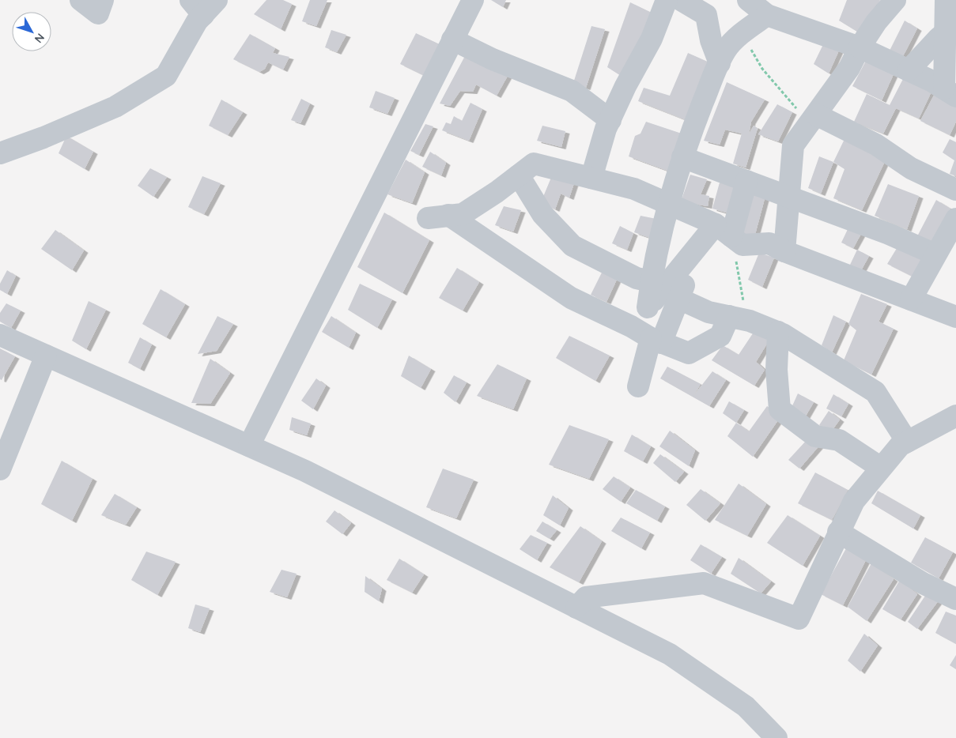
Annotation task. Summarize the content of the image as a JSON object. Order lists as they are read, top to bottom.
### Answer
{
  "north": "bottom right"
}
